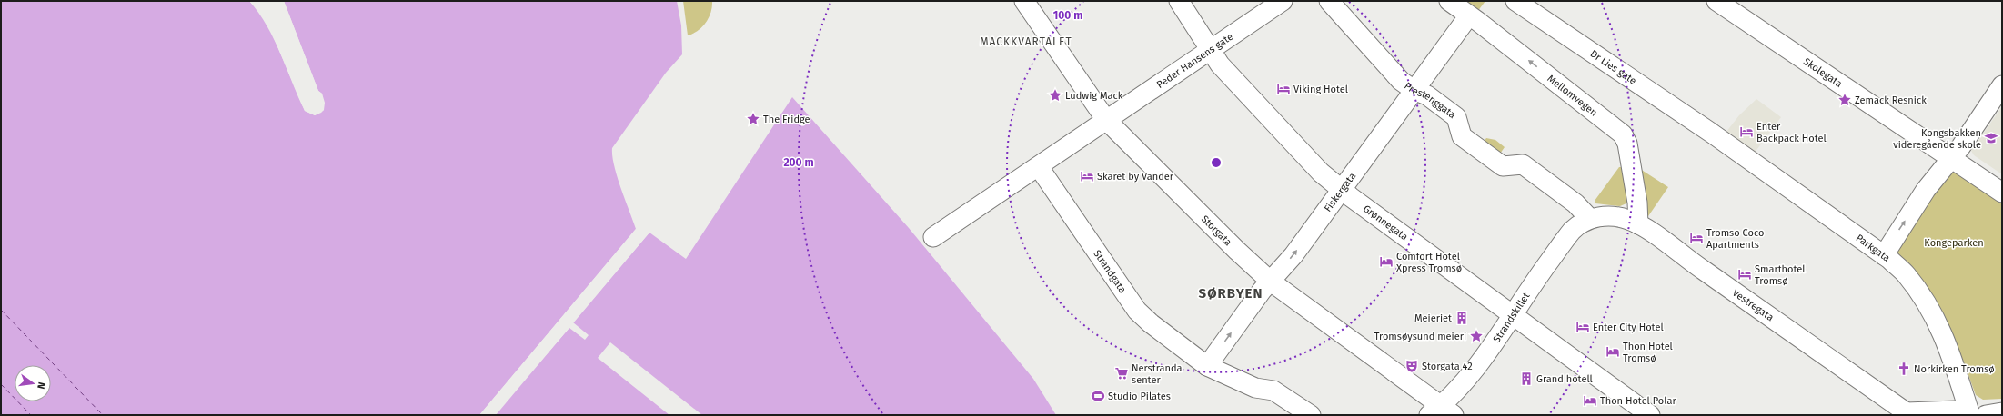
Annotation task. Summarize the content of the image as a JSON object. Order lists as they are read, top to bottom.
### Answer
{
  "streets": {
    "street": [
      "Peder Hansens gate",
      "Dr Lies gate",
      "Skolegata",
      "Mellomvegen",
      "Prestenggata",
      "Fiskergata",
      "Grønnegata",
      "Storgata",
      "Parkgata",
      "Strandgata",
      "Vestregata",
      "Strandskillet"
    ]
  },
  "crossings": [
    ["Peder Hansens gate", "Grønnegata"],
    ["Peder Hansens gate", "Storgata"],
    ["Peder Hansens gate", "Strandgata"],
    ["Dr Lies gate", "Parkgata"],
    ["Mellomvegen", "Fiskergata"],
    ["Mellomvegen", "Vestregata"],
    ["Prestenggata", "Fiskergata"],
    ["Prestenggata", "Vestregata"],
    ["Prestenggata", "Strandskillet"],
    ["Fiskergata", "Grønnegata"],
    ["Fiskergata", "Storgata"],
    ["Fiskergata", "Strandgata"],
    ["Grønnegata", "Strandskillet"],
    ["Storgata", "Strandskillet"],
    ["Vestregata", "Strandskillet"]
  ],
  "one_way": ["Mellomvegen", "Fiskergata"],
  "districts": ["MACKKVARTALET", "SØRBYEN"],
  "parks": ["Kongeparken"],
  "places": {
    "hotel": [
      "Viking Hotel",
      "Enter Backpack Hotel",
      "Skaret by Vander",
      "Tromso Coco Apartments",
      "Comfort Hotel Xpress Tromsø",
      "Smarthotel Tromsø",
      "Enter City Hotel",
      "Thon Hotel Tromsø",
      "Thon Hotel Polar"
    ],
    "place": [
      "Ludwig Mack",
      "Zemack Resnick",
      "The Fridge",
      "Tromsøysund meieri"
    ],
    "school or university": ["Kongsbakken videregående skole"],
    "building": ["Meieriet", "Grand hotell"],
    "theatre": ["Storgata 42"],
    "church": ["Norkirken Tromsø"],
    "supermarket": ["Nerstranda senter"],
    "sports": ["Studio Pilates"]
  },
  "north": "right",
  "rings": ["100 m", "200 m"]
}
